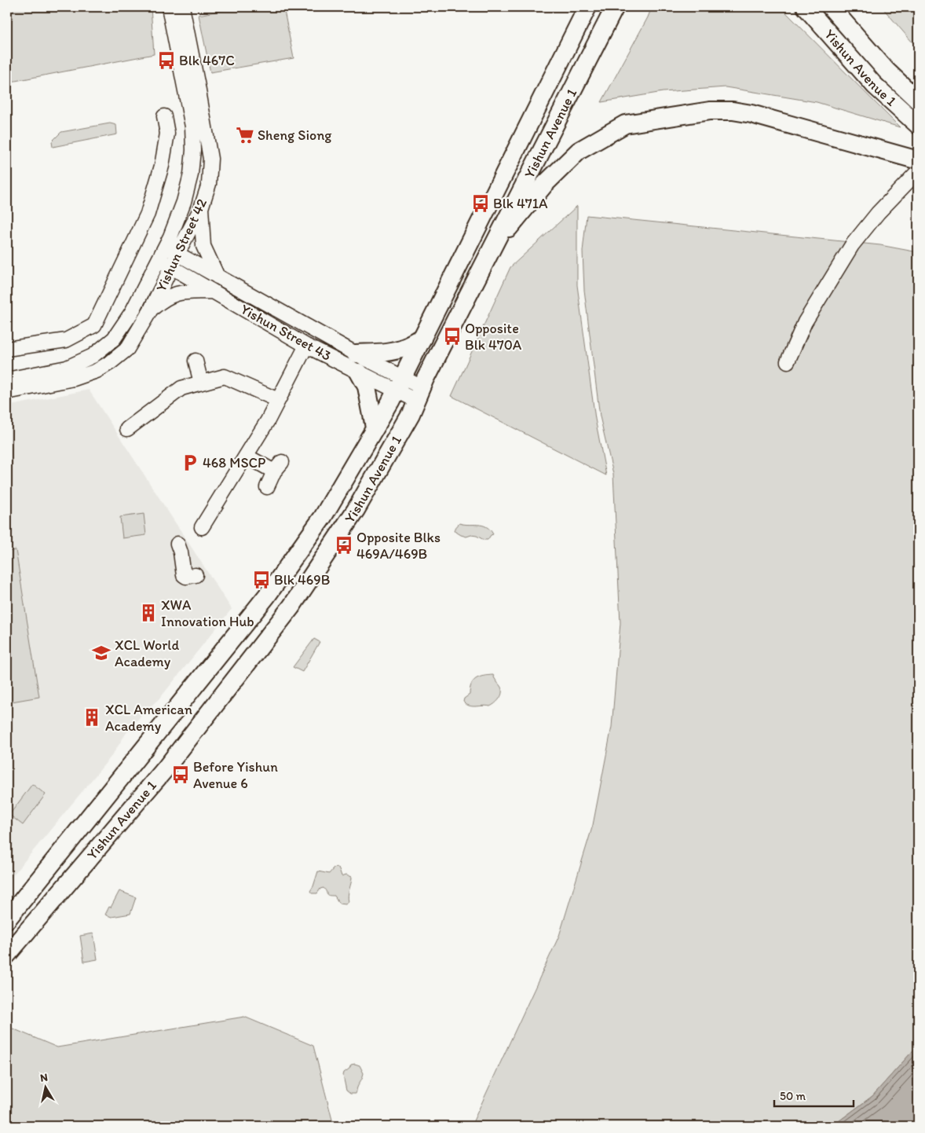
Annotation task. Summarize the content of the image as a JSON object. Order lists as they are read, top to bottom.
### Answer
{
  "streets": {
    "main road": ["Yishun Avenue 1"],
    "street": ["Yishun Street 42", "Yishun Street 43"]
  },
  "crossings": [
    ["Yishun Avenue 1", "Yishun Street 43"],
    ["Yishun Street 42", "Yishun Street 43"]
  ],
  "places": {
    "bus stop": [
      "Blk 467C",
      "Blk 471A",
      "Opposite Blk 470A",
      "Opposite Blks 469A/469B",
      "Blk 469B",
      "Before Yishun Avenue 6"
    ],
    "supermarket": ["Sheng Siong"],
    "parking": ["468 MSCP"],
    "building": ["XWA Innovation Hub", "XCL American Academy"],
    "school or university": ["XCL World Academy"]
  },
  "scale_bar": "50 m",
  "north": "top"
}
